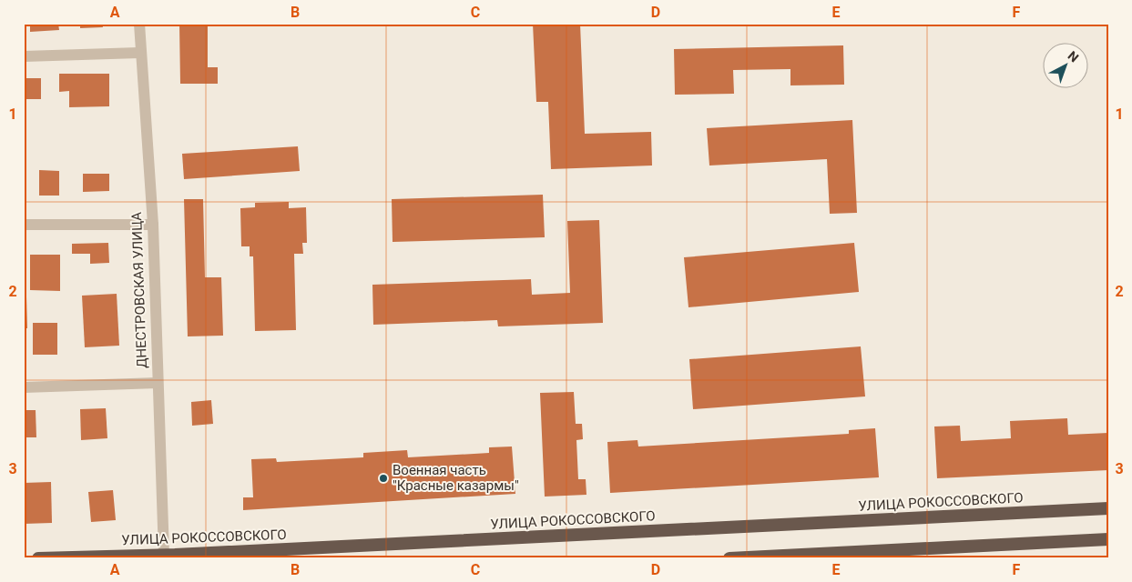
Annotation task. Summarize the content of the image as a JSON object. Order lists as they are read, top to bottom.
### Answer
{
  "streets": {
    "highway": ["УЛИЦА РОКОССОВСКОГО"],
    "street": ["ДНЕСТРОВСКАЯ УЛИЦА"]
  },
  "crossings": [
    ["ДНЕСТРОВСКАЯ УЛИЦА", "УЛИЦА РОКОССОВСКОГО"]
  ],
  "places": ["Военная часть \"Красные казармы\""],
  "north": "top right",
  "grid": {
    "columns": [
      "A",
      "B",
      "C",
      "D",
      "E",
      "F"
    ],
    "rows": ["1", "2", "3"]
  }
}
